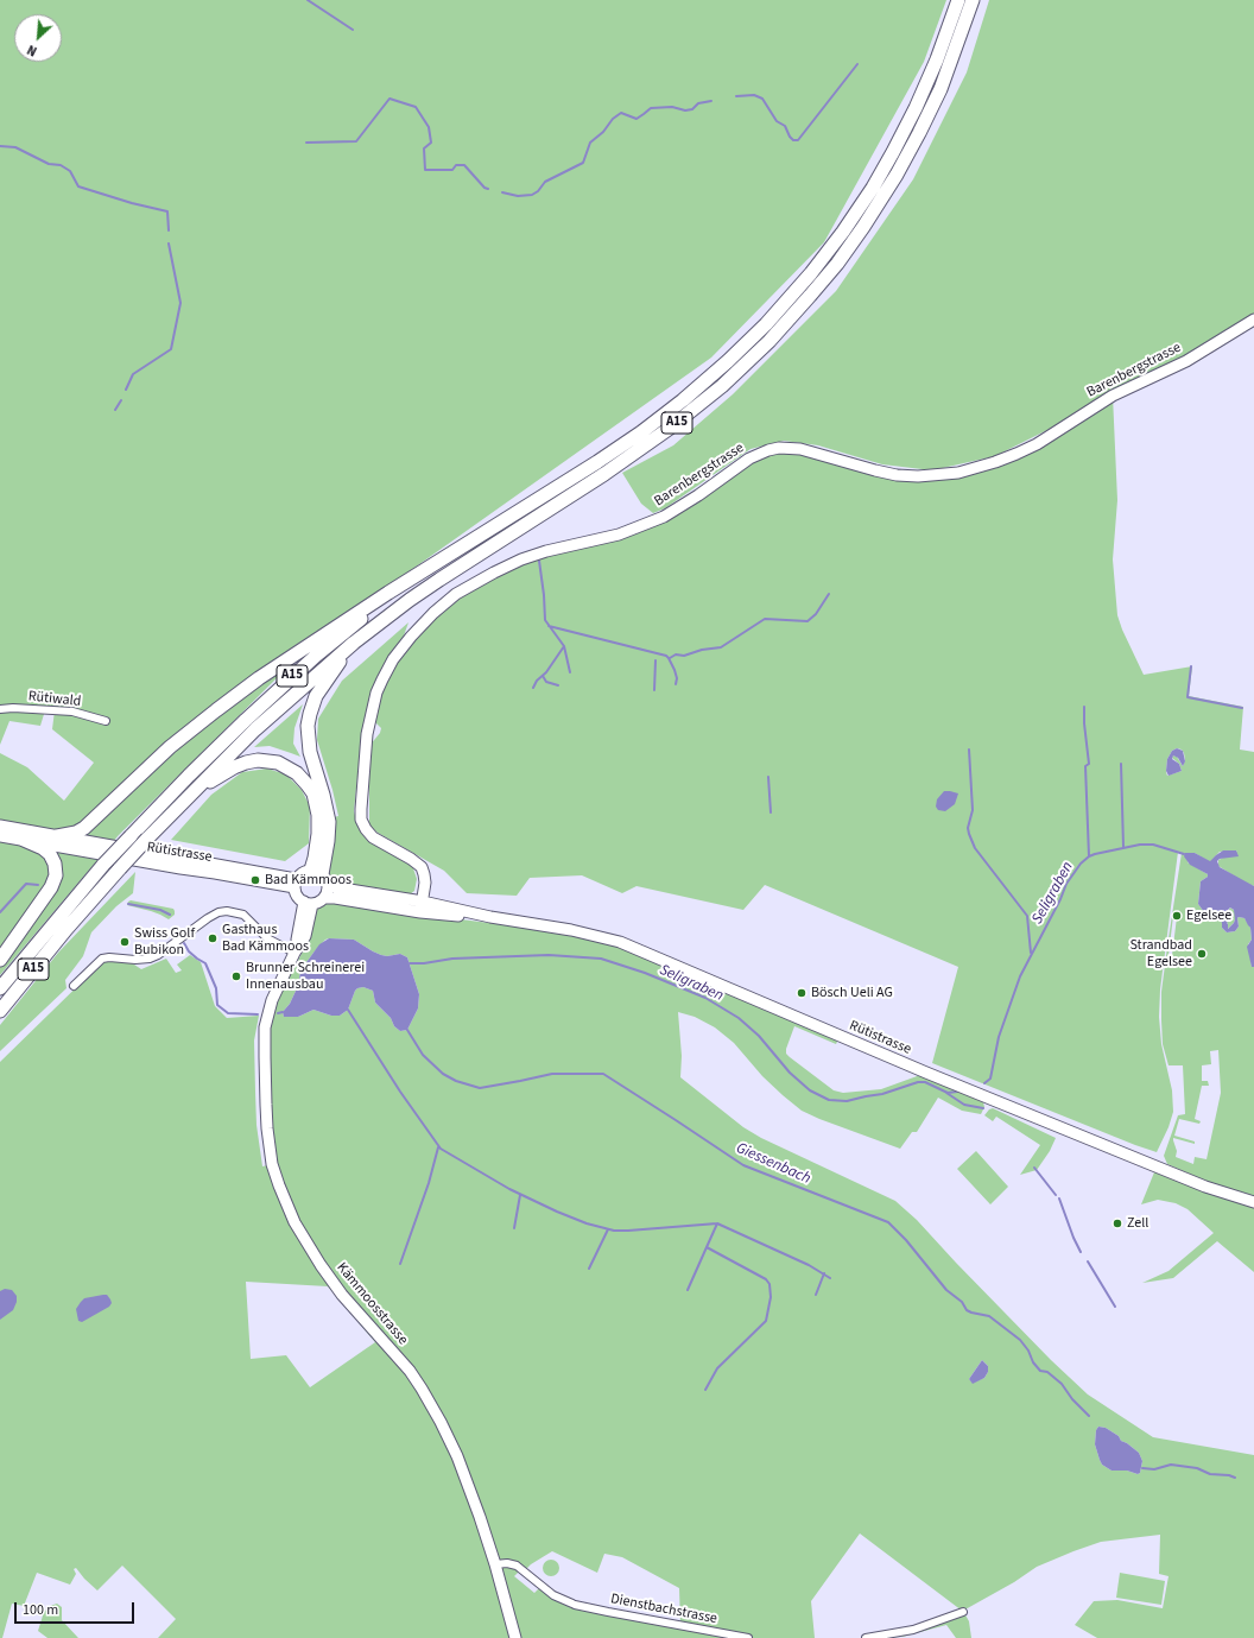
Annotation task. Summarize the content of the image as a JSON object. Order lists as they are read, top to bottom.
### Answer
{
  "streets": {
    "highway": ["A15"],
    "street": [
      "Barenbergstrasse",
      "Rütiwald",
      "Rütistrasse",
      "Kämmoosstrasse",
      "Dienstbachstrasse"
    ]
  },
  "crossings": [
    ["Barenbergstrasse", "Rütistrasse"],
    ["Rütistrasse", "Kämmoosstrasse"],
    ["Kämmoosstrasse", "Dienstbachstrasse"]
  ],
  "water": ["Seligraben", "Giessenbach"],
  "places": [
    "Bad Kämmoos",
    "Egelsee",
    "Gasthaus Bad Kämmoos",
    "Swiss Golf Bubikon",
    "Strandbad Egelsee",
    "Brunner Schreinerei Innenausbau",
    "Bösch Ueli AG",
    "Zell"
  ],
  "scale_bar": "100 m",
  "north": "bottom left"
}
